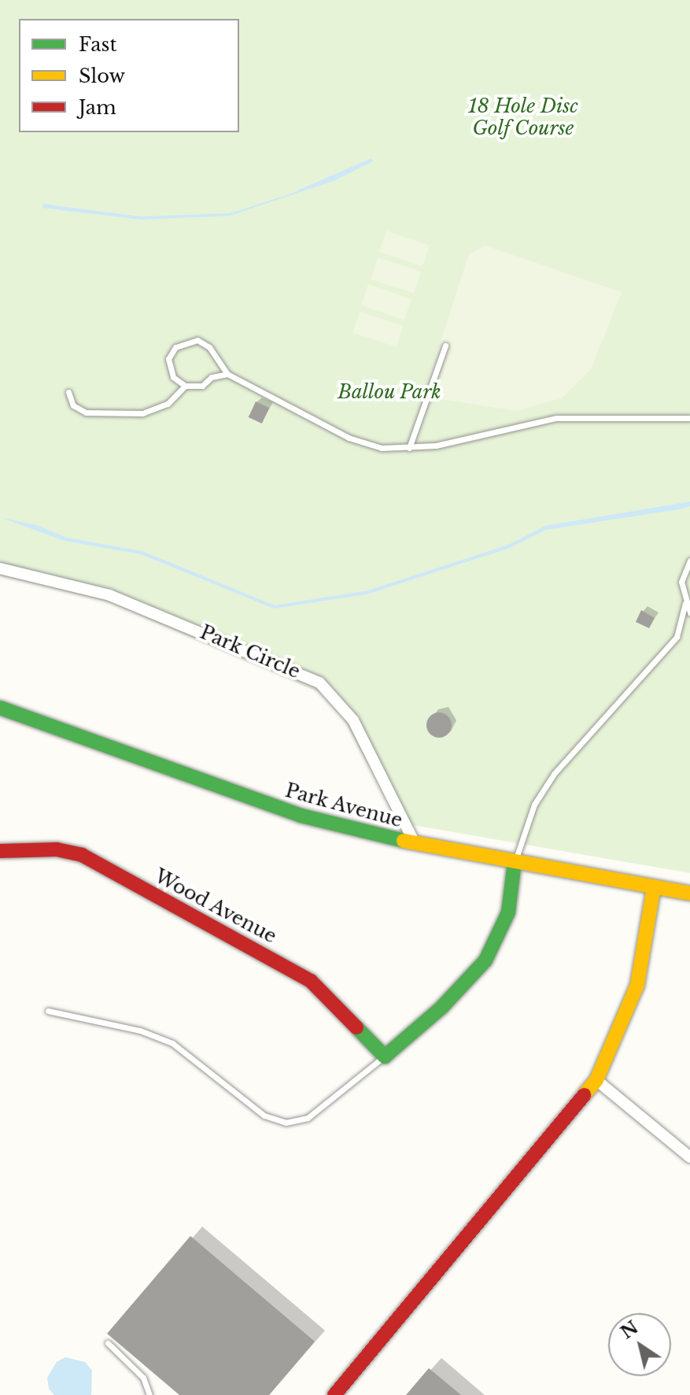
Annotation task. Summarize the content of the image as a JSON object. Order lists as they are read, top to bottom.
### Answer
{
  "streets": {
    "street": ["Park Circle", "Park Avenue", "Wood Avenue"]
  },
  "crossings": [
    ["Park Circle", "Park Avenue"]
  ],
  "parks": ["18 Hole Disc Golf Course", "Ballou Park"],
  "legend": ["Fast", "Slow", "Jam"],
  "north": "top left"
}
